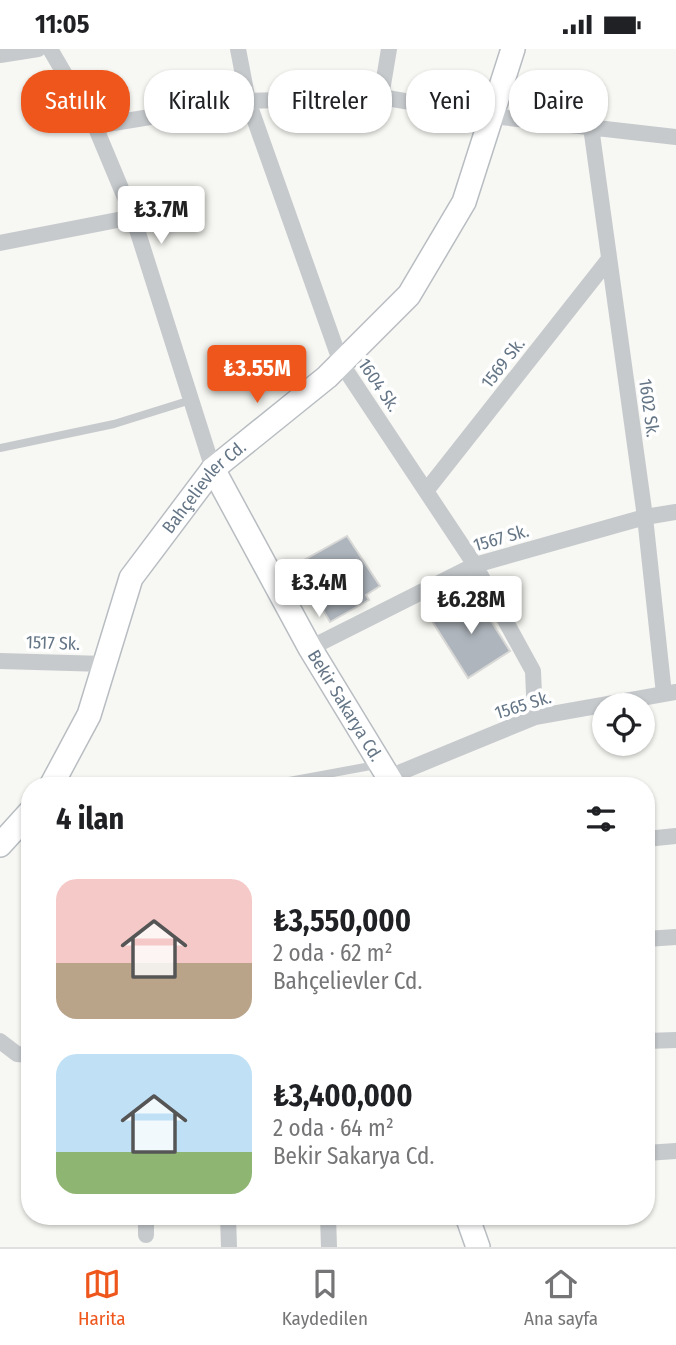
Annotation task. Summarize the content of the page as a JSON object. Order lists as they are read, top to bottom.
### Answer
{
  "streets": {
    "street": [
      "1569 Sk.",
      "1604 Sk.",
      "1602 Sk.",
      "Bahçelievler Cd.",
      "1567 Sk.",
      "1517 Sk.",
      "1565 Sk.",
      "Bekir Sakarya Cd."
    ]
  },
  "crossings": [
    ["1569 Sk.", "1604 Sk."],
    ["1569 Sk.", "1602 Sk."],
    ["1604 Sk.", "Bahçelievler Cd."],
    ["1604 Sk.", "1567 Sk."],
    ["1604 Sk.", "1565 Sk."],
    ["1602 Sk.", "1567 Sk."],
    ["1602 Sk.", "1565 Sk."],
    ["Bahçelievler Cd.", "1517 Sk."],
    ["Bahçelievler Cd.", "Bekir Sakarya Cd."],
    ["1567 Sk.", "Bekir Sakarya Cd."],
    ["1565 Sk.", "Bekir Sakarya Cd."]
  ],
  "page": {
    "status": "11:05",
    "chip": [
      "Satılık",
      "Kiralık",
      "Filtreler",
      "Yeni",
      "Daire"
    ],
    "price": [
      "₺3.7M",
      "₺3.55M",
      "₺3.4M",
      "₺6.28M"
    ],
    "heading": "4 ilan",
    "list": [
      {
        "name": "₺3,550,000",
        "note": "2 oda · 62 m² · Bahçelievler Cd."
      },
      {
        "name": "₺3,400,000",
        "note": "2 oda · 64 m² · Bekir Sakarya Cd."
      }
    ],
    "tabs": ["Harita", "Kaydedilen", "Ana sayfa"]
  }
}
